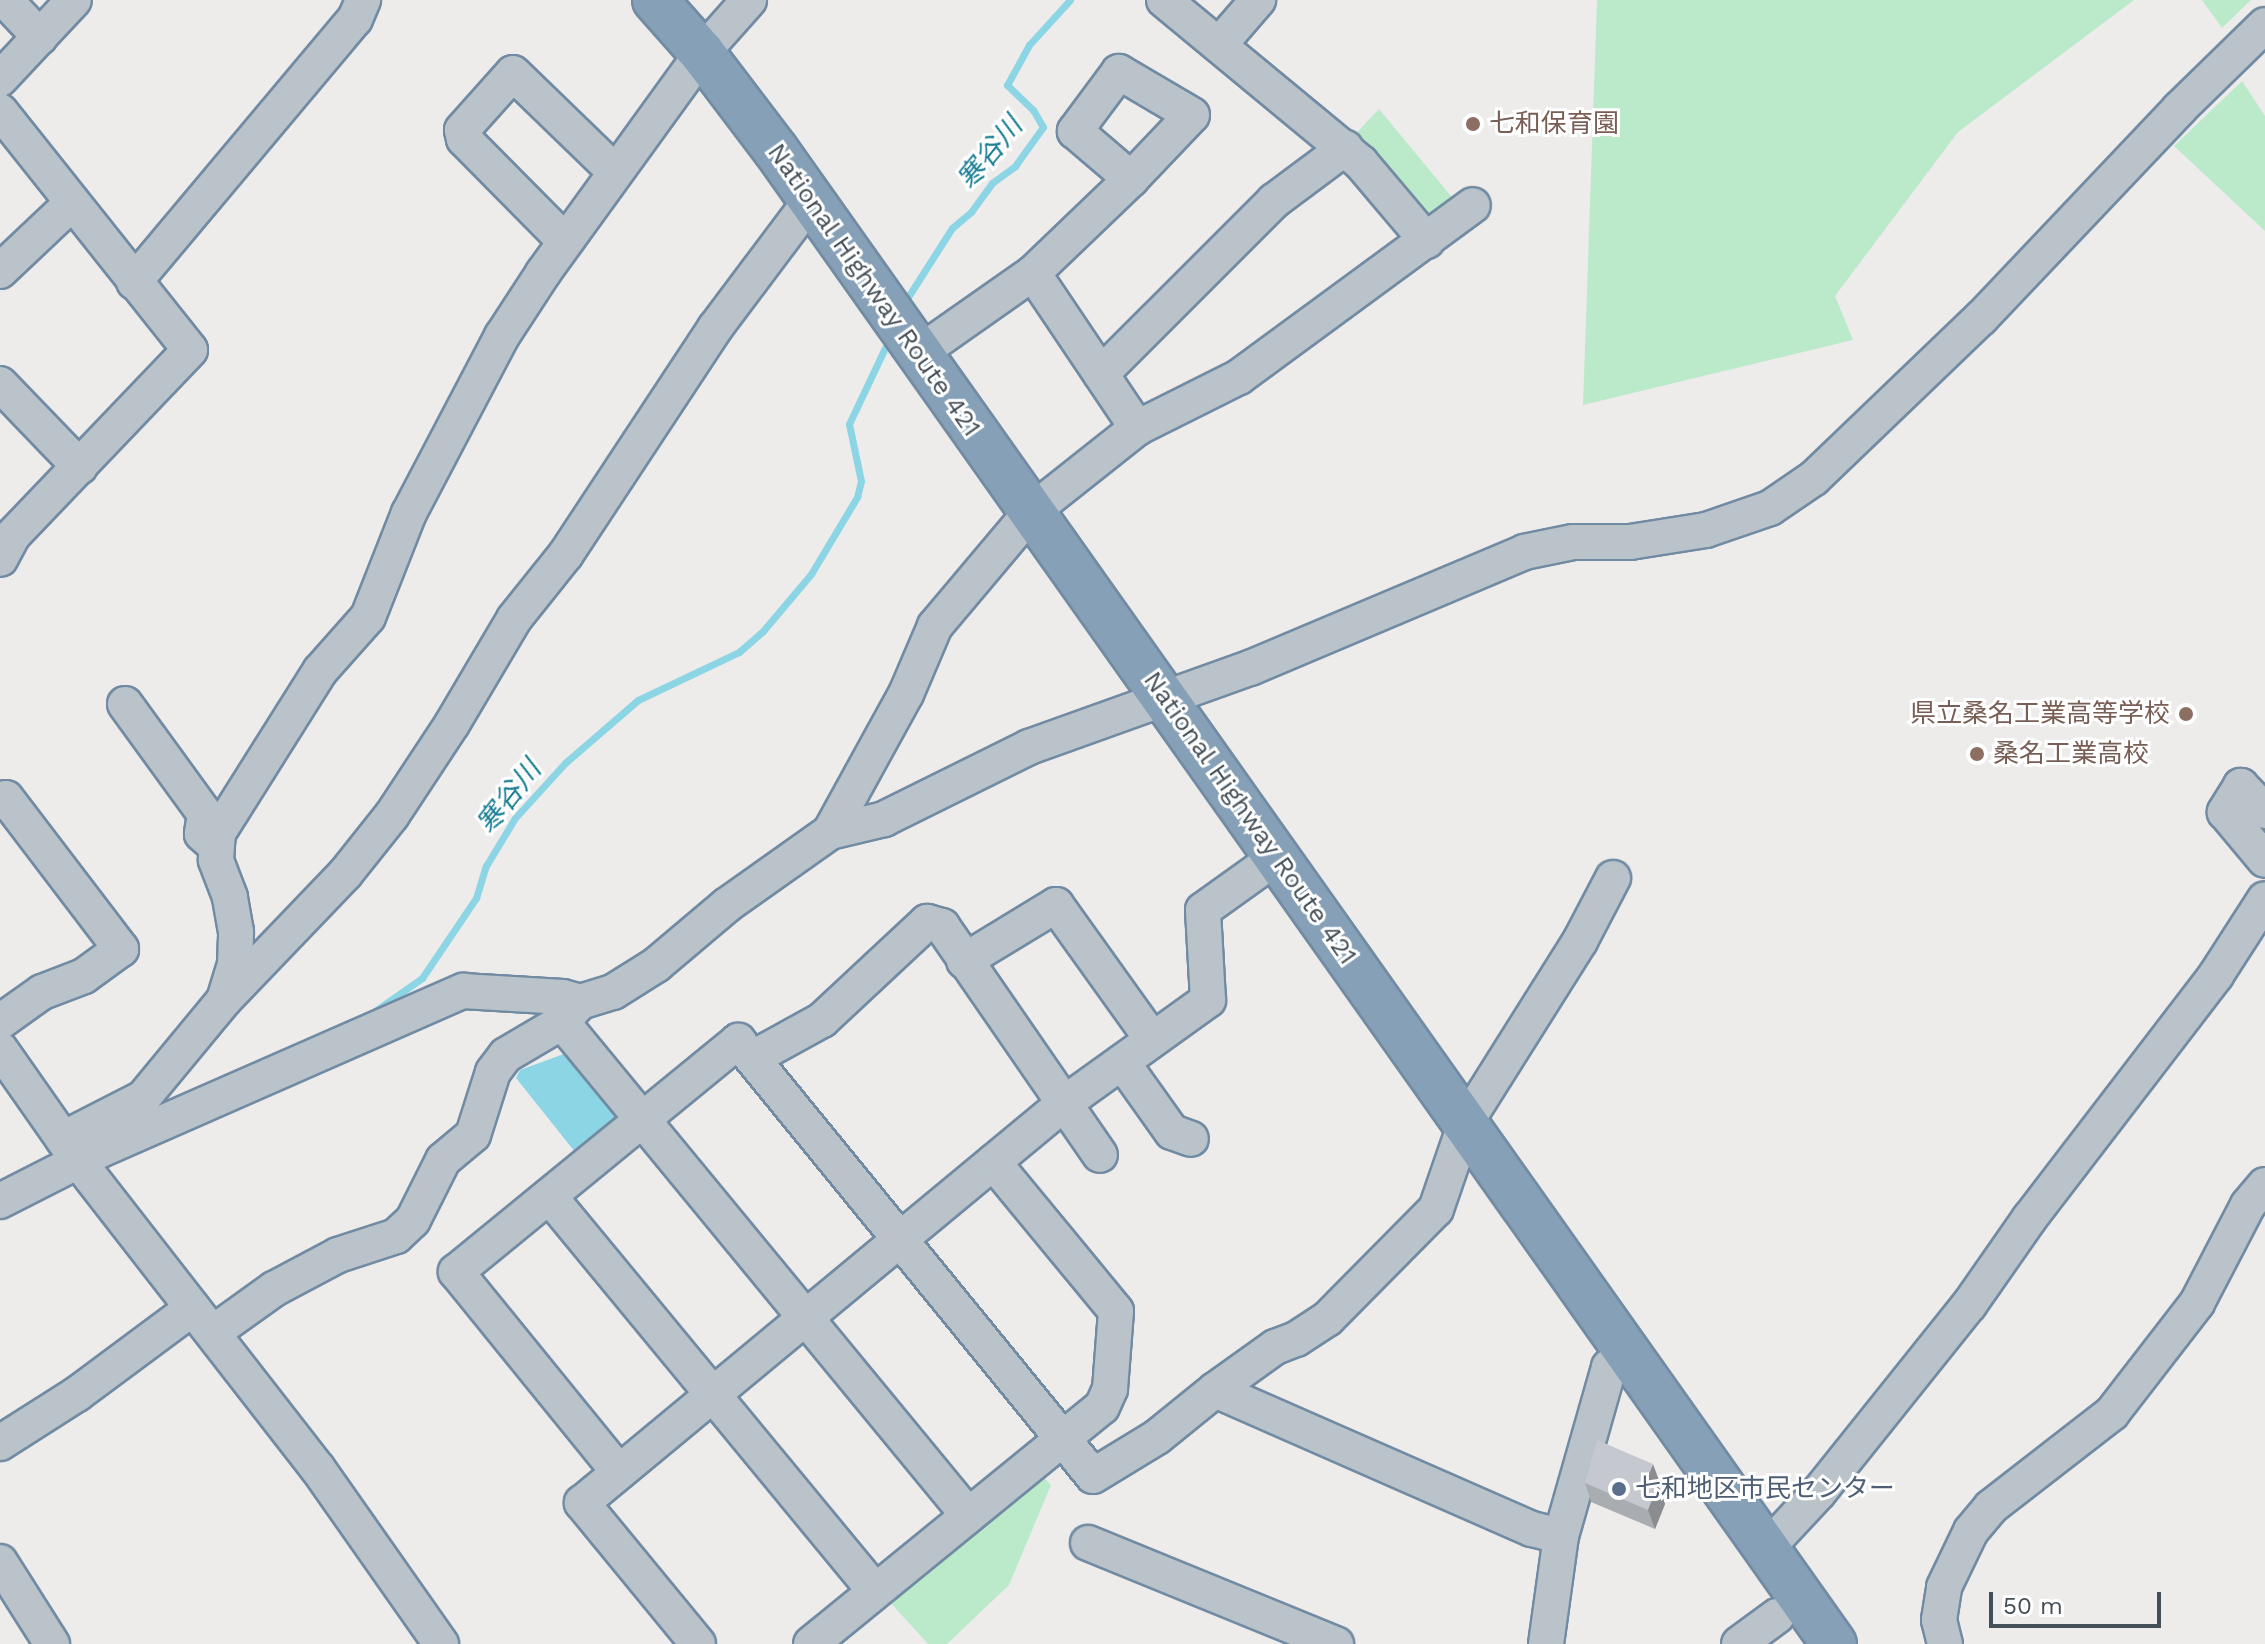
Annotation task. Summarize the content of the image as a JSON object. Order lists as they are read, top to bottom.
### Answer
{
  "streets": {
    "highway": ["National Highway Route 421"]
  },
  "water": ["寒谷川"],
  "places": [
    "七和保育園",
    "県立桑名工業高等学校",
    "桑名工業高校",
    "七和地区市民センター"
  ],
  "scale_bar": "50 m"
}
